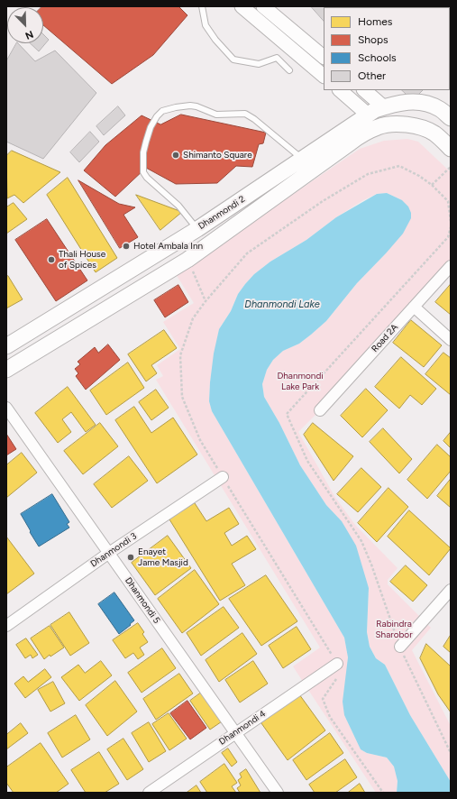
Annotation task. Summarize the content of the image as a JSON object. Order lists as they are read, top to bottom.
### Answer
{
  "streets": {
    "main road": ["Dhanmondi 2"],
    "street": [
      "Road 2A",
      "Dhanmondi 3",
      "Dhanmondi 5",
      "Dhanmondi 4"
    ]
  },
  "crossings": [
    ["Dhanmondi 3", "Dhanmondi 5"],
    ["Dhanmondi 5", "Dhanmondi 4"]
  ],
  "water": ["Dhanmondi Lake"],
  "parks": ["Dhanmondi Lake Park", "Rabindra Sharobor"],
  "places": [
    "Shimanto Square",
    "Hotel Ambala Inn",
    "Thali House of Spices",
    "Enayet Jame Masjid"
  ],
  "legend": [
    "Homes",
    "Shops",
    "Schools",
    "Other"
  ],
  "north": "bottom right"
}
